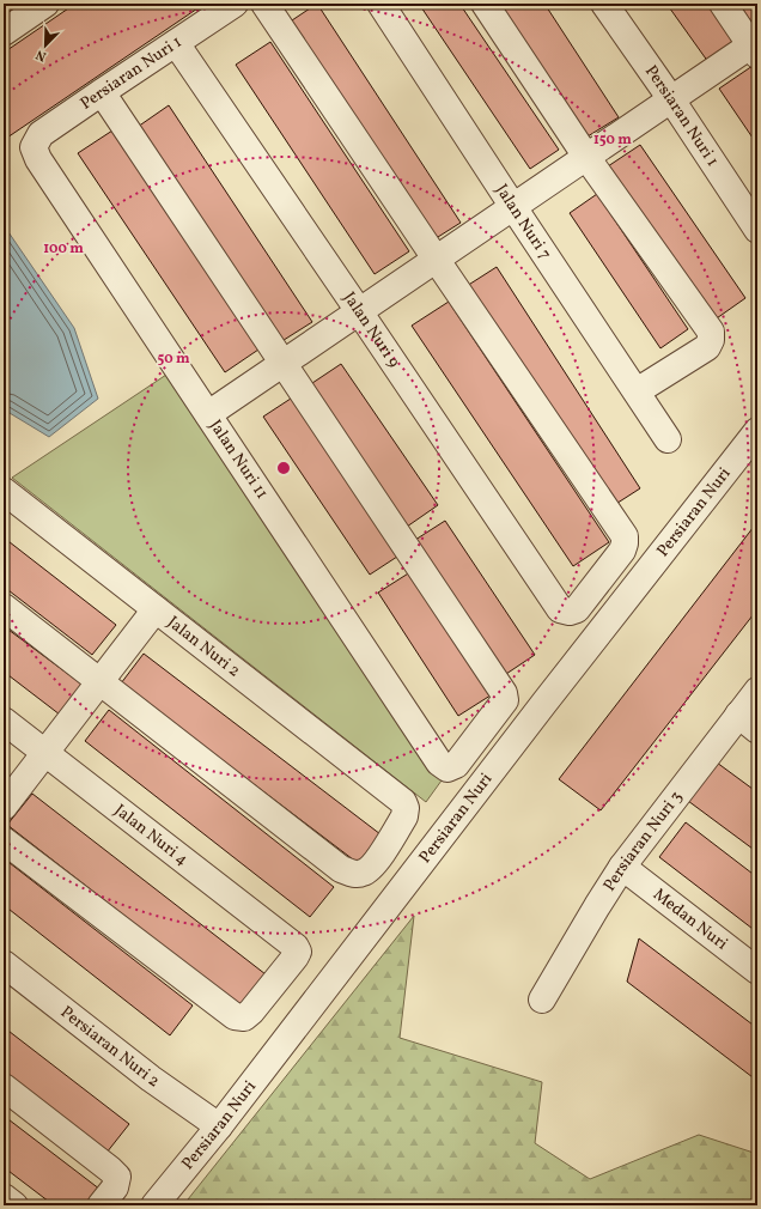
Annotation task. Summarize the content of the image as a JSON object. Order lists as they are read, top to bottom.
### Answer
{
  "streets": {
    "street": [
      "Persiaran Nuri 1",
      "Jalan Nuri 7",
      "Jalan Nuri 9",
      "Jalan Nuri 11",
      "Persiaran Nuri",
      "Jalan Nuri 2",
      "Jalan Nuri 4",
      "Persiaran Nuri 3",
      "Medan Nuri",
      "Persiaran Nuri 2"
    ]
  },
  "crossings": [
    ["Persiaran Nuri 1", "Jalan Nuri 9"],
    ["Persiaran Nuri 1", "Jalan Nuri 11"],
    ["Persiaran Nuri", "Persiaran Nuri 2"],
    ["Persiaran Nuri 3", "Medan Nuri"]
  ],
  "north": "bottom left",
  "rings": ["150 m", "100 m", "50 m"]
}
